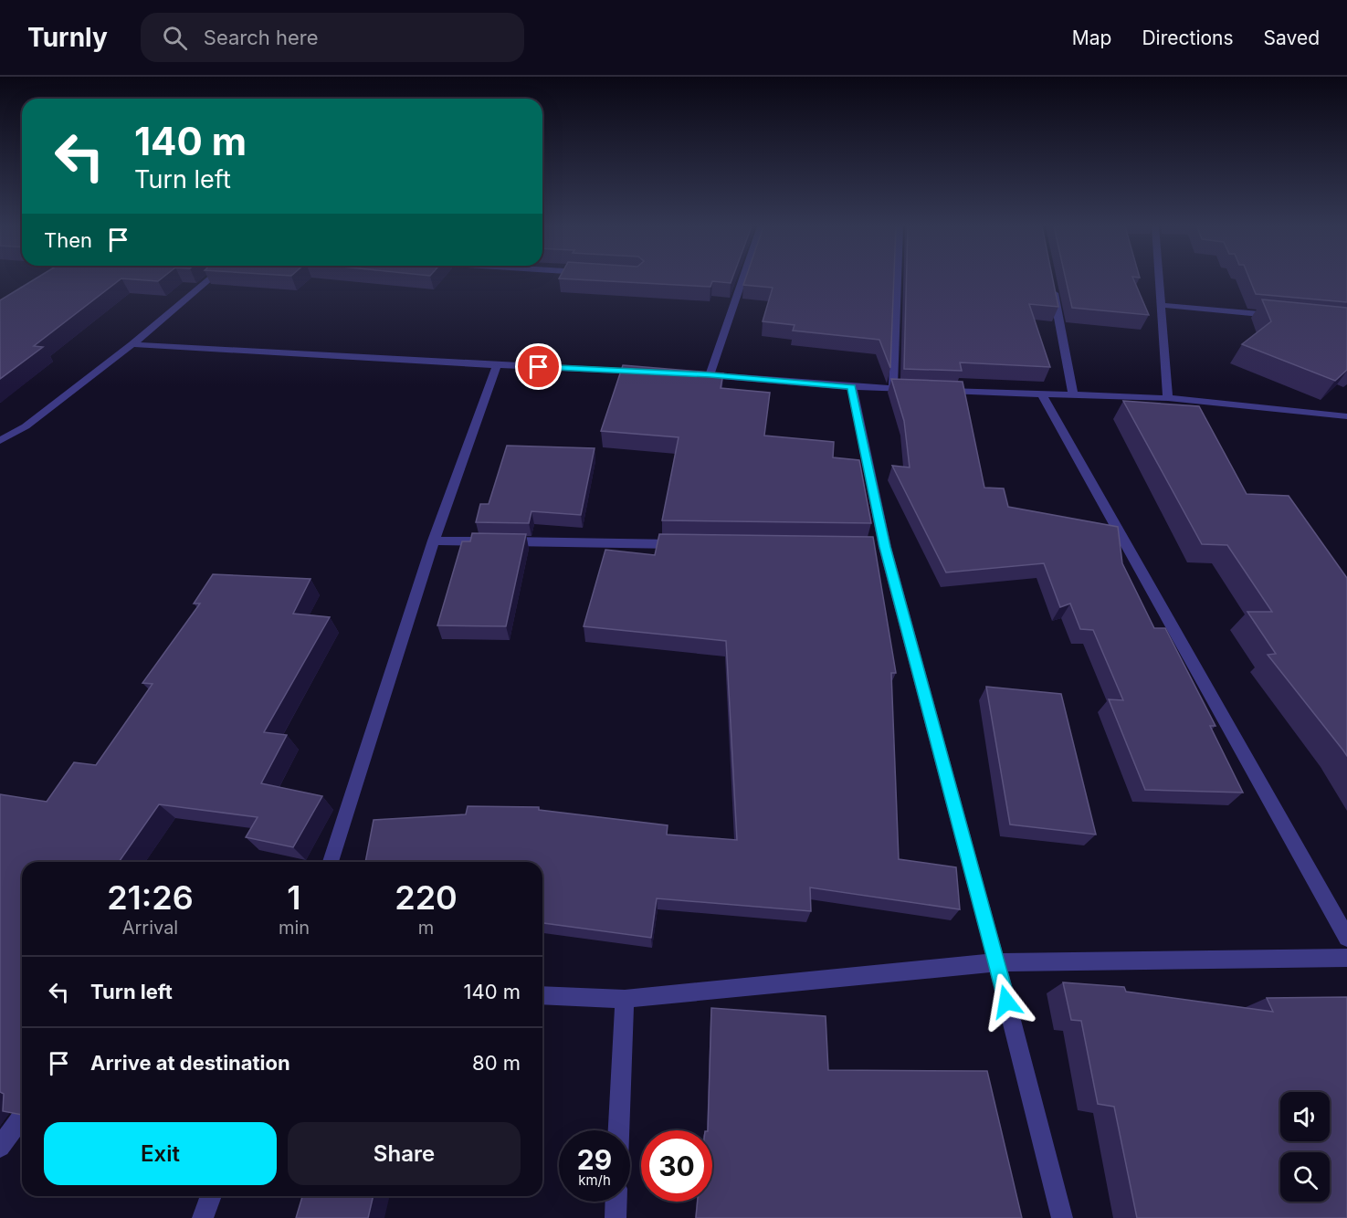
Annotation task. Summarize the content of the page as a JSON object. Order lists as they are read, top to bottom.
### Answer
{
  "page": {
    "header": "Turnly",
    "search": "Search here",
    "nav": ["Map", "Directions", "Saved"],
    "turn": ["140 m", "Turn left"],
    "then": "Then",
    "eta": [
      "21:26",
      "Arrival",
      "1",
      "min",
      "220",
      "m"
    ],
    "list": [
      {
        "name": "Turn left",
        "value": "140 m"
      },
      {
        "name": "Arrive at destination",
        "value": "80 m"
      }
    ],
    "buttons": ["Exit", "Share"],
    "speed": "29 km/h",
    "limit": "30"
  }
}
